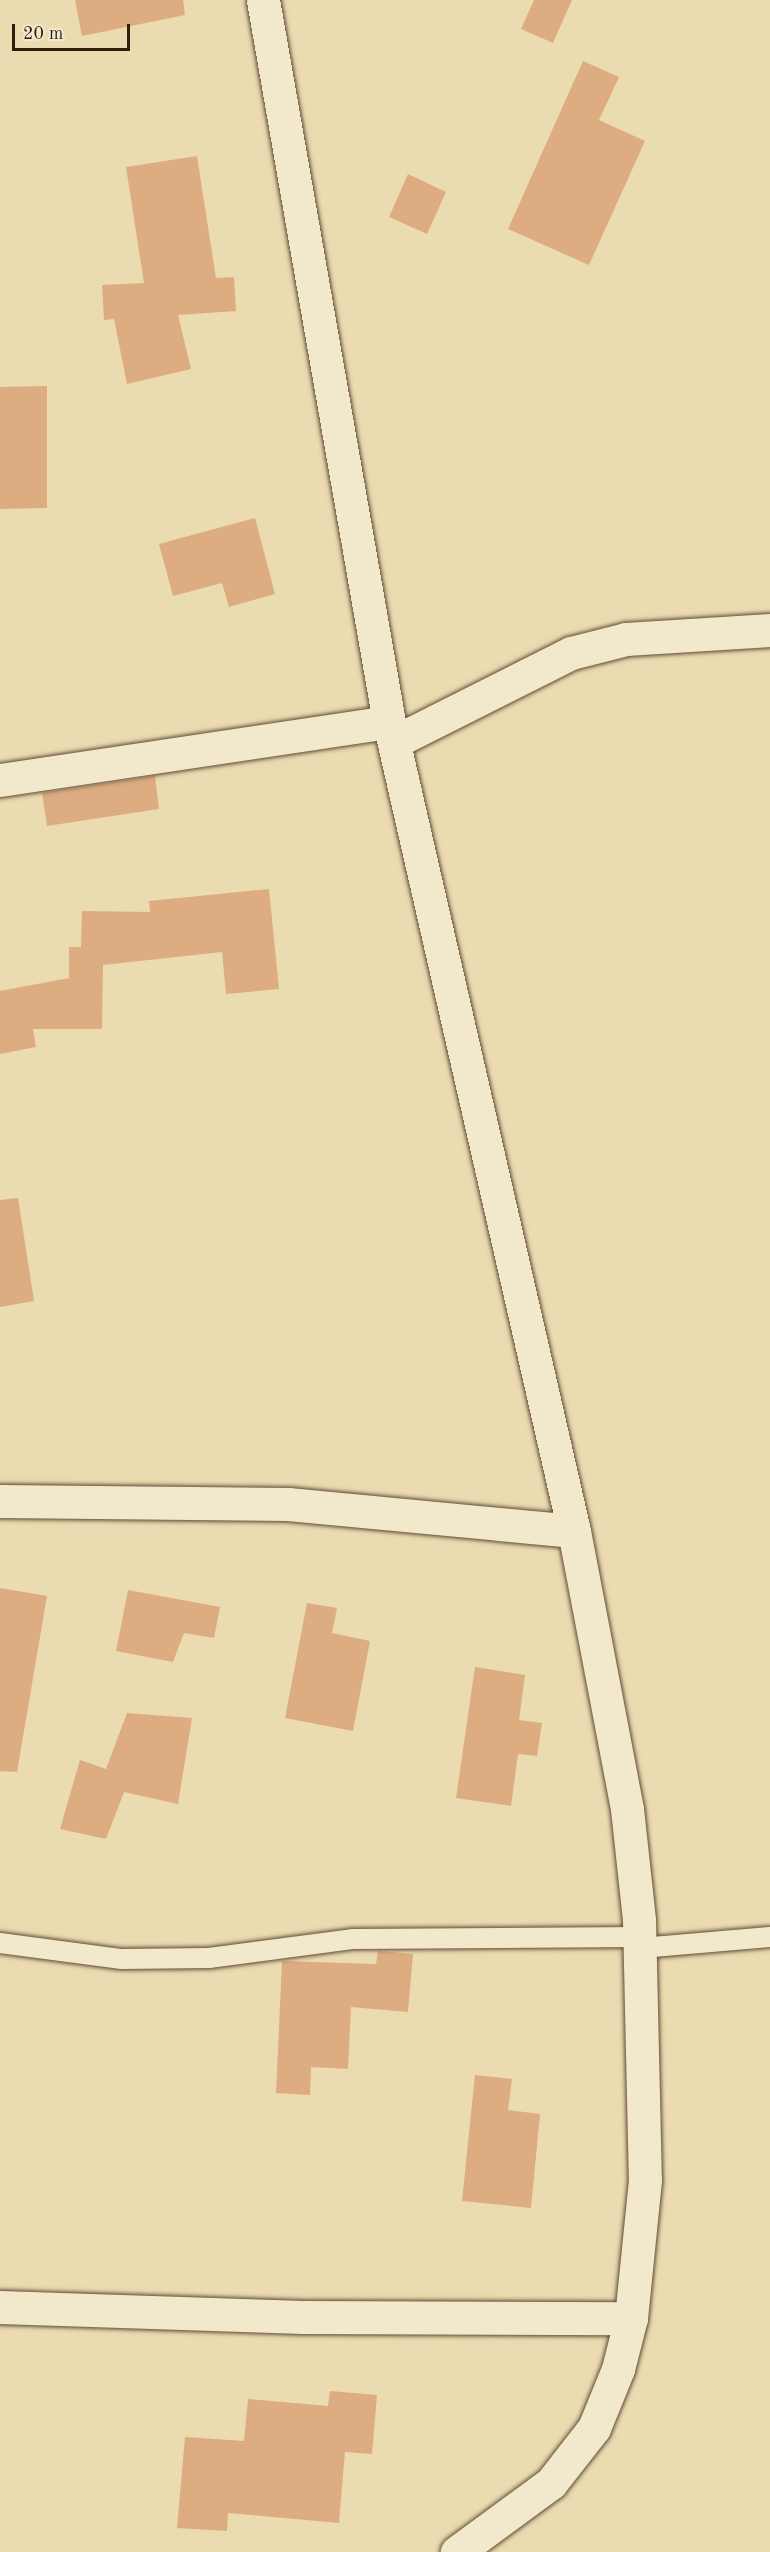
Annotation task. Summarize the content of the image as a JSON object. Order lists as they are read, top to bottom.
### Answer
{
  "scale_bar": "20 m"
}
